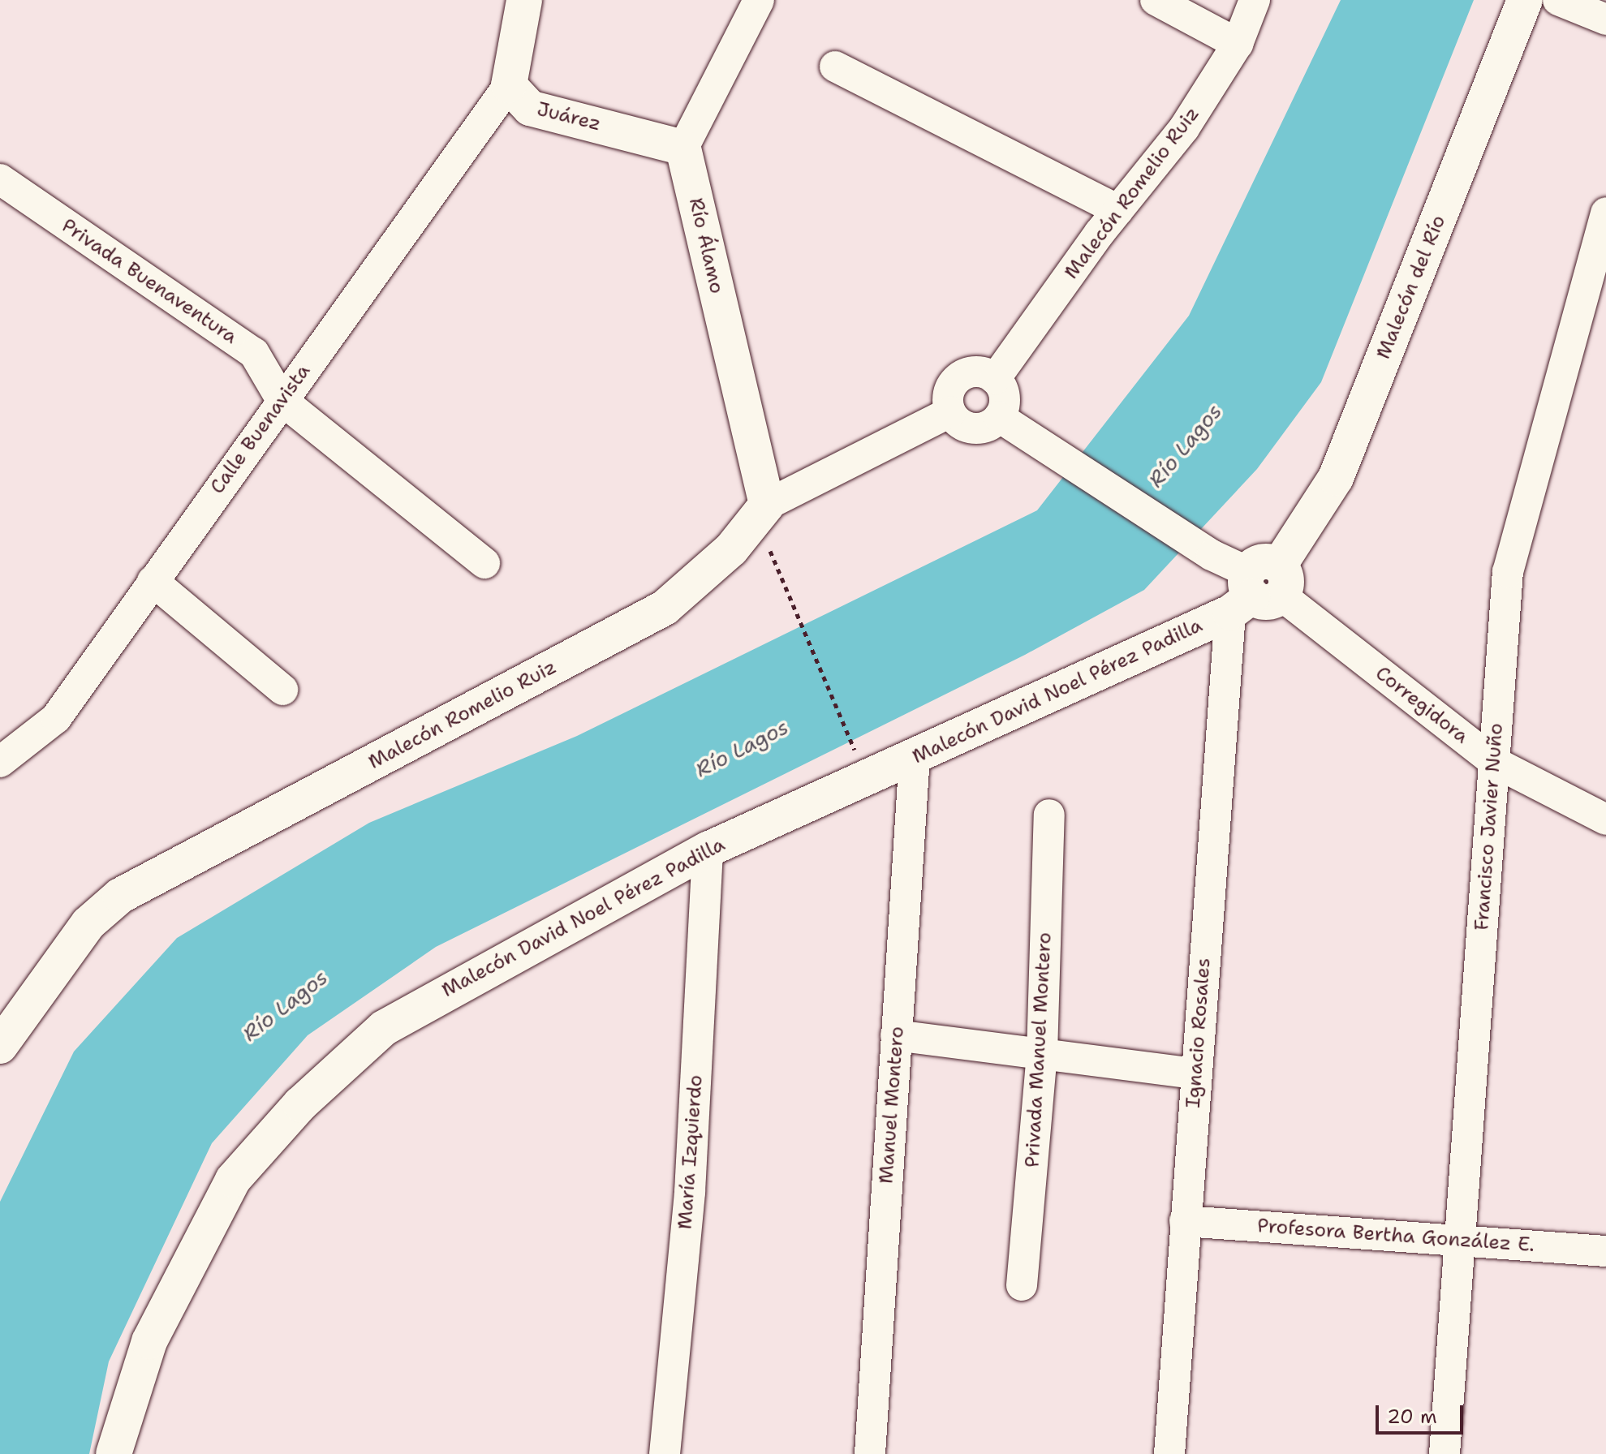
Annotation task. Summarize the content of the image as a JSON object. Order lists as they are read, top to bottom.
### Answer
{
  "streets": {
    "street": [
      "Juárez",
      "Malecón Romelio Ruiz",
      "Río Álamo",
      "Privada Buenaventura",
      "Malecón del Río",
      "Calle Buenavista",
      "Malecón David Noel Pérez Padilla",
      "Corregidora",
      "Francisco Javier Nuño",
      "Ignacio Rosales",
      "Privada Manuel Montero",
      "Manuel Montero",
      "María Izquierdo",
      "Profesora Bertha González E."
    ]
  },
  "crossings": [
    ["Juárez", "Río Álamo"],
    ["Juárez", "Calle Buenavista"],
    ["Malecón Romelio Ruiz", "Río Álamo"],
    ["Malecón Romelio Ruiz", "Corregidora"],
    ["Privada Buenaventura", "Calle Buenavista"],
    ["Malecón del Río", "Malecón David Noel Pérez Padilla"],
    ["Malecón del Río", "Corregidora"],
    ["Malecón del Río", "Ignacio Rosales"],
    ["Malecón David Noel Pérez Padilla", "Corregidora"],
    ["Malecón David Noel Pérez Padilla", "Ignacio Rosales"],
    ["Malecón David Noel Pérez Padilla", "Manuel Montero"],
    ["Malecón David Noel Pérez Padilla", "María Izquierdo"],
    ["Corregidora", "Francisco Javier Nuño"],
    ["Corregidora", "Ignacio Rosales"],
    ["Francisco Javier Nuño", "Profesora Bertha González E."],
    ["Ignacio Rosales", "Profesora Bertha González E."]
  ],
  "water": ["Río Lagos"],
  "scale_bar": "20 m"
}
